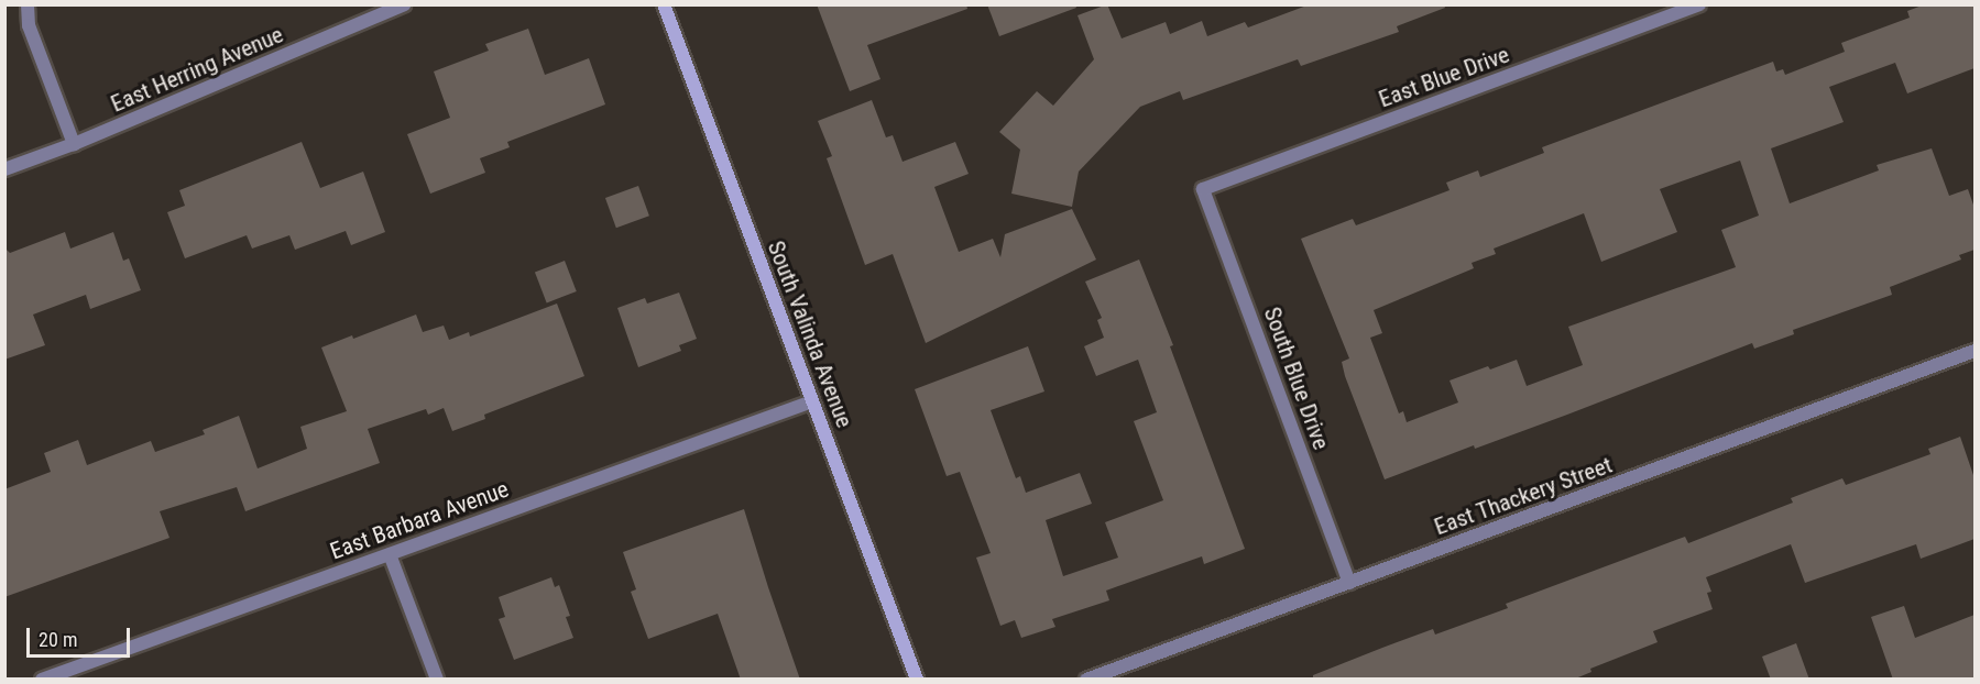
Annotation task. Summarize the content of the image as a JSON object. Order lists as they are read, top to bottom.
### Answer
{
  "streets": {
    "main road": ["South Valinda Avenue"],
    "street": [
      "East Herring Avenue",
      "East Blue Drive",
      "South Blue Drive",
      "East Thackery Street",
      "East Barbara Avenue"
    ]
  },
  "crossings": [
    ["East Blue Drive", "South Blue Drive"],
    ["South Valinda Avenue", "East Barbara Avenue"],
    ["South Blue Drive", "East Thackery Street"]
  ],
  "scale_bar": "20 m"
}
